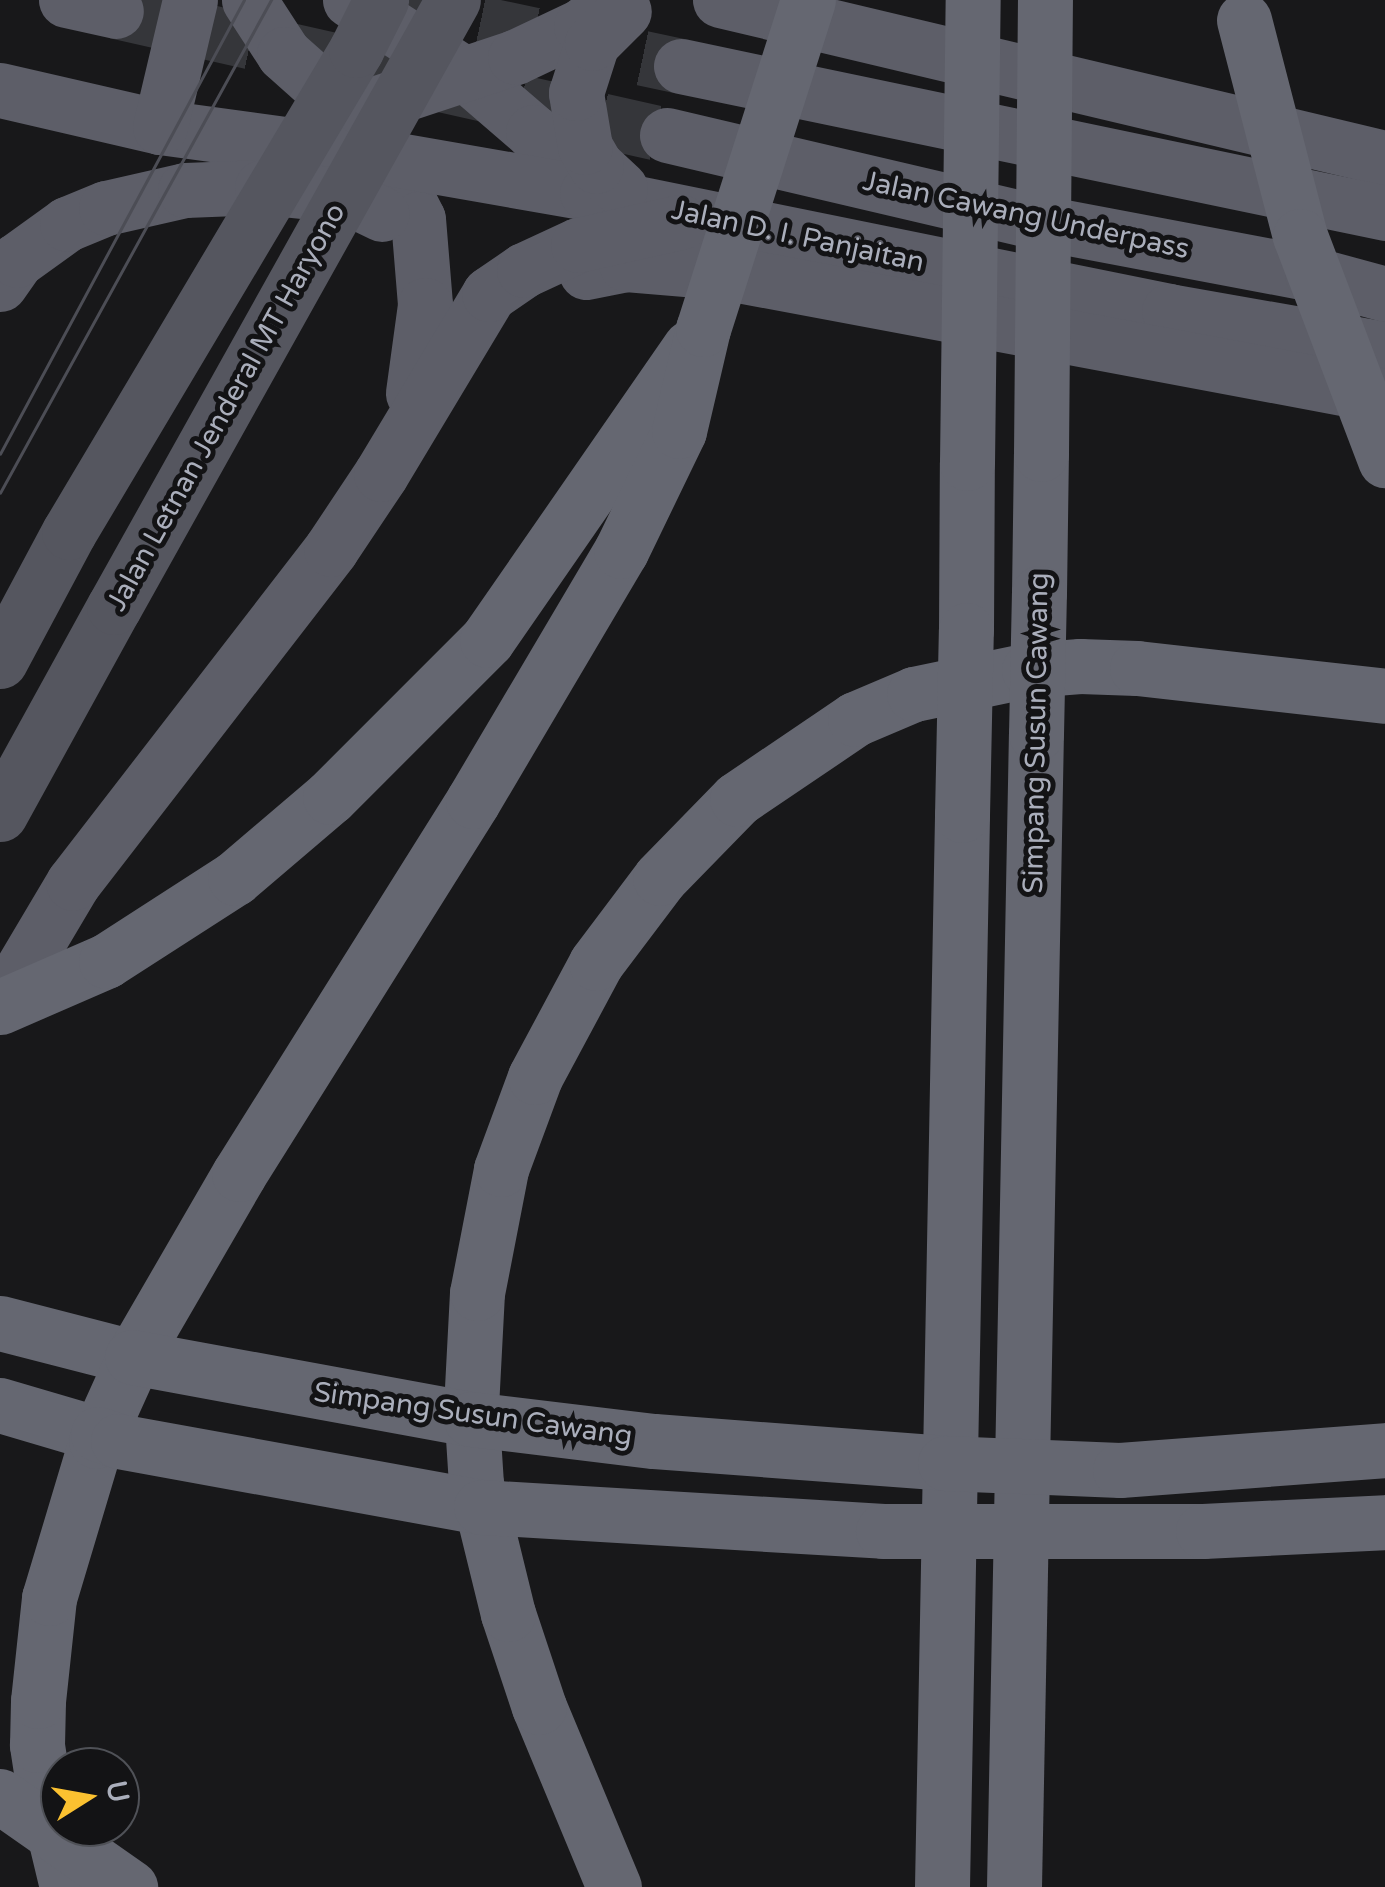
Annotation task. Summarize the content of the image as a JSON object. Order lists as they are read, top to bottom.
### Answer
{
  "streets": {
    "highway": ["Jalan Cawang Underpass", "Jalan D. I. Panjaitan", "Simpang Susun Cawang"],
    "main road": ["Jalan Letnan Jenderal MT Haryono"]
  },
  "north": "right"
}
